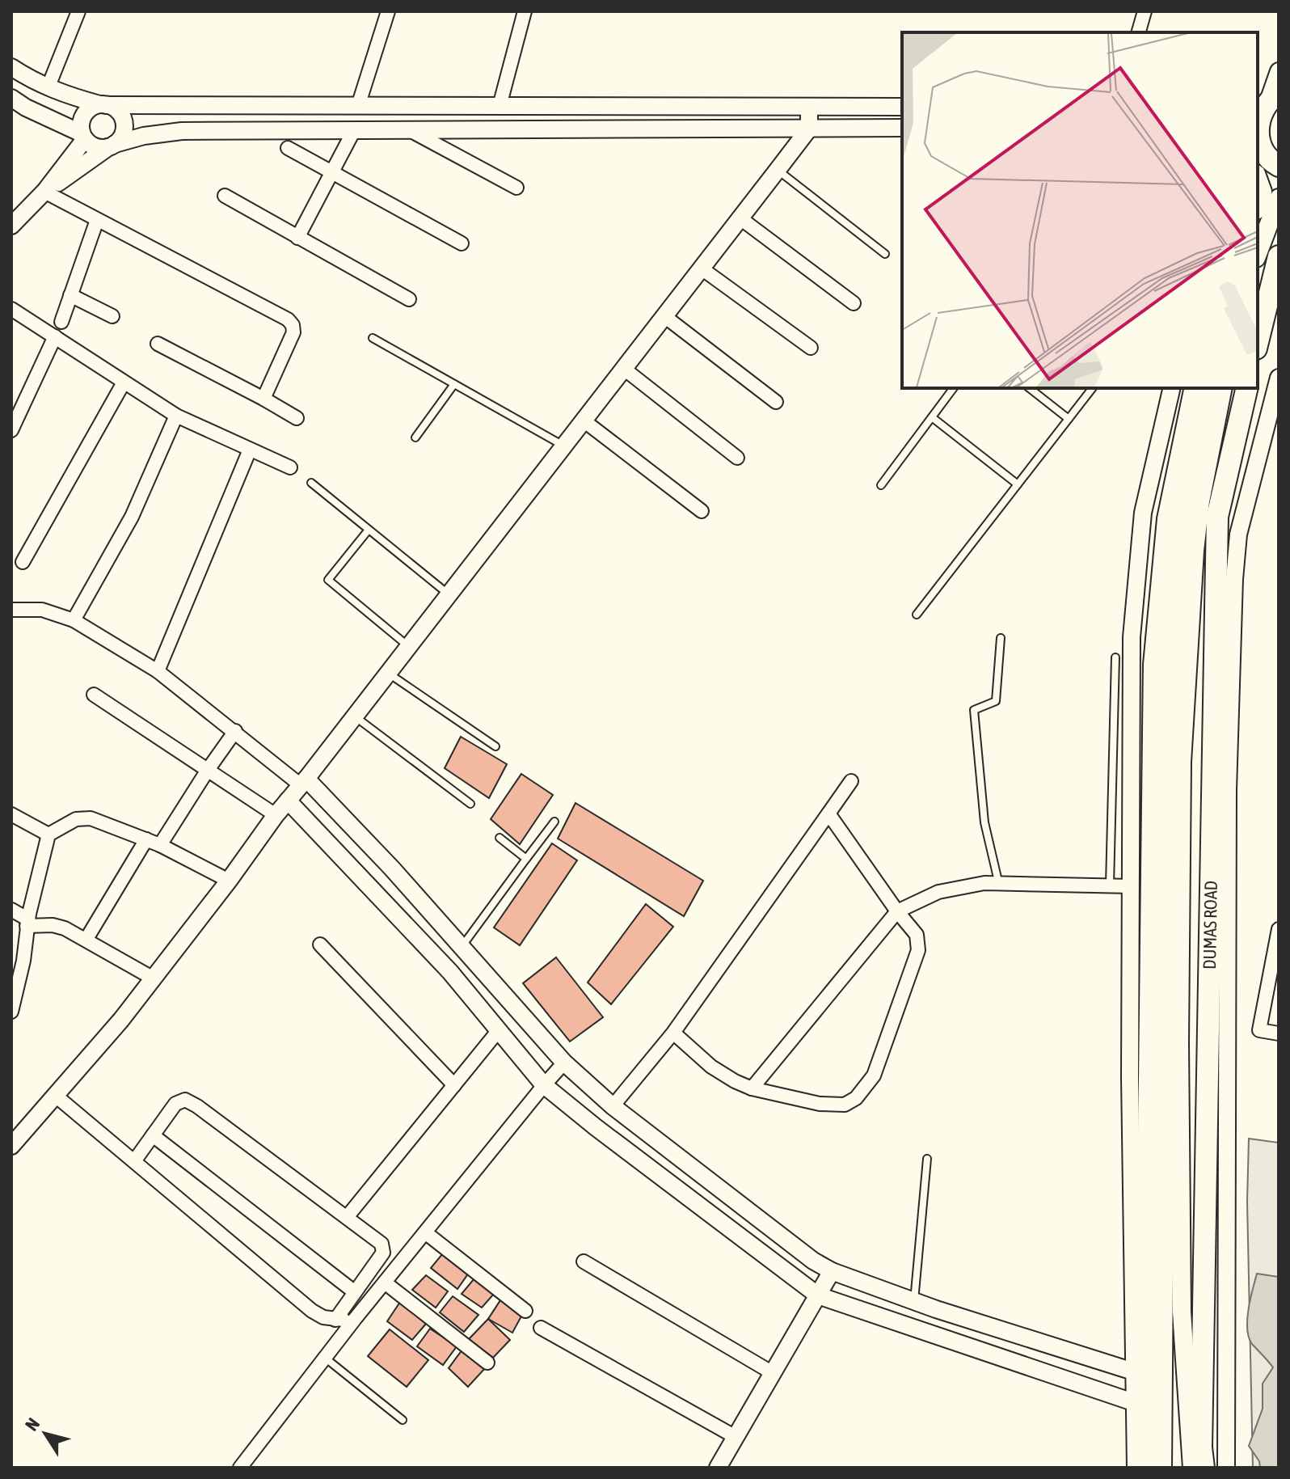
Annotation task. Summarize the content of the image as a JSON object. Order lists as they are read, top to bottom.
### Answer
{
  "streets": {
    "main road": ["DUMAS ROAD"]
  },
  "north": "top left"
}
